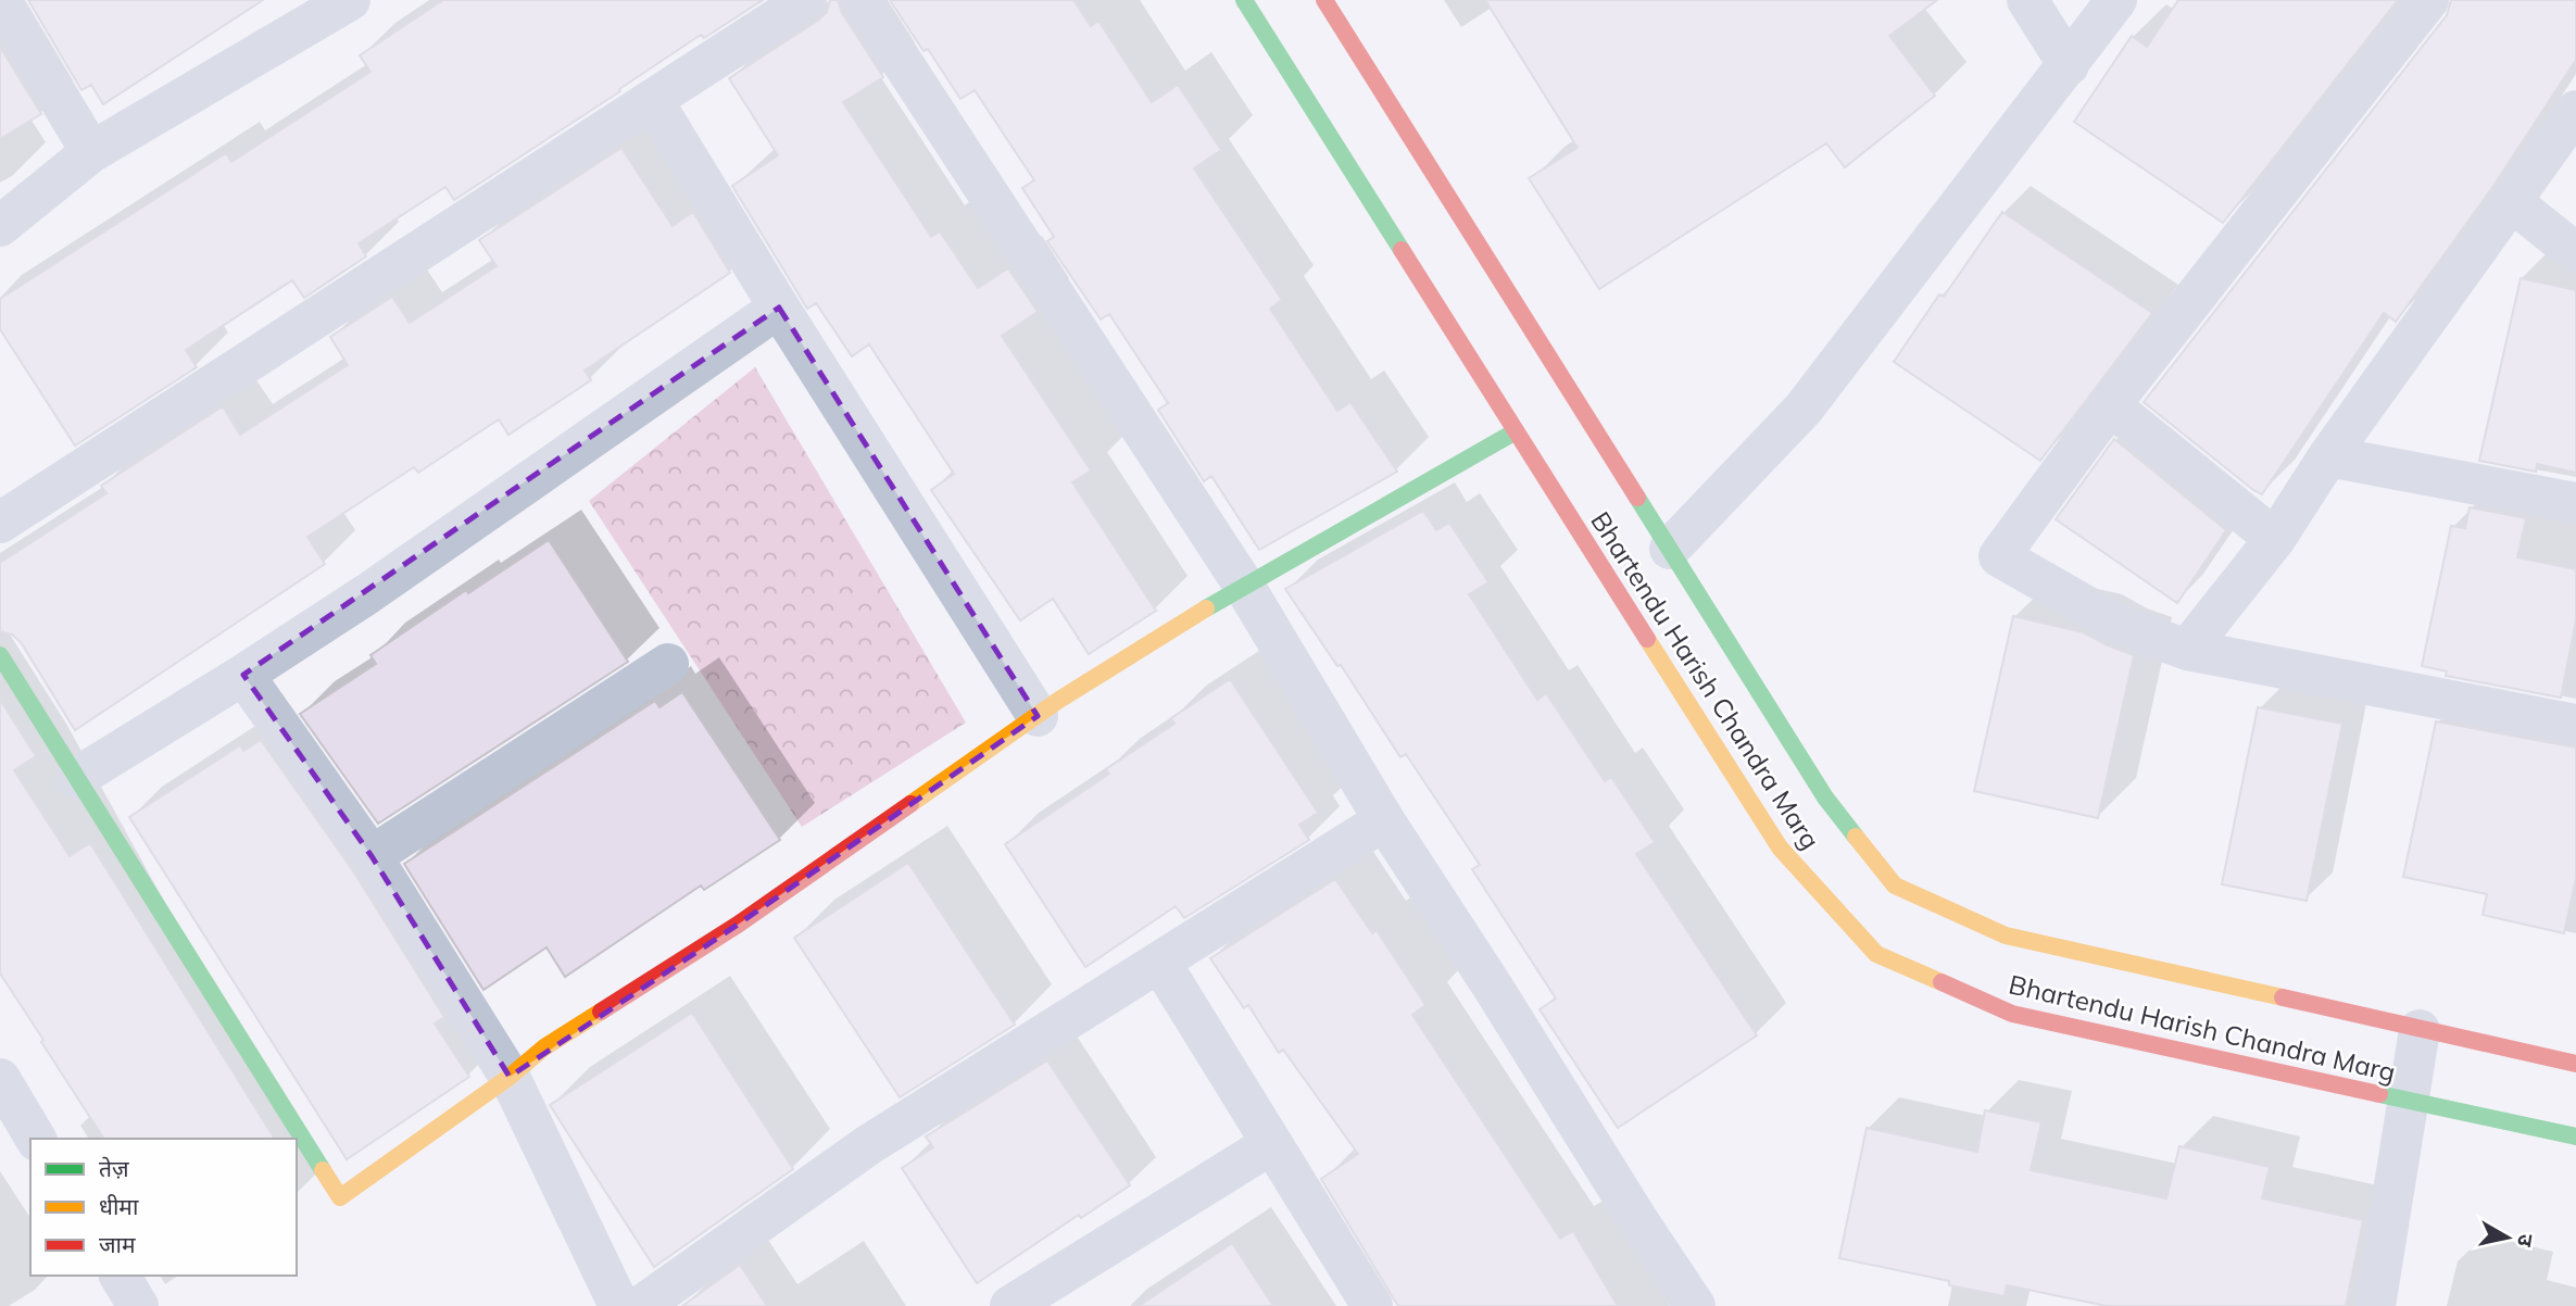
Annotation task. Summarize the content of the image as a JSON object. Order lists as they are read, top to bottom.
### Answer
{
  "streets": {
    "main road": ["Bhartendu Harish Chandra Marg"]
  },
  "legend": ["तेज़", "धीमा", "जाम"],
  "north": "right"
}
